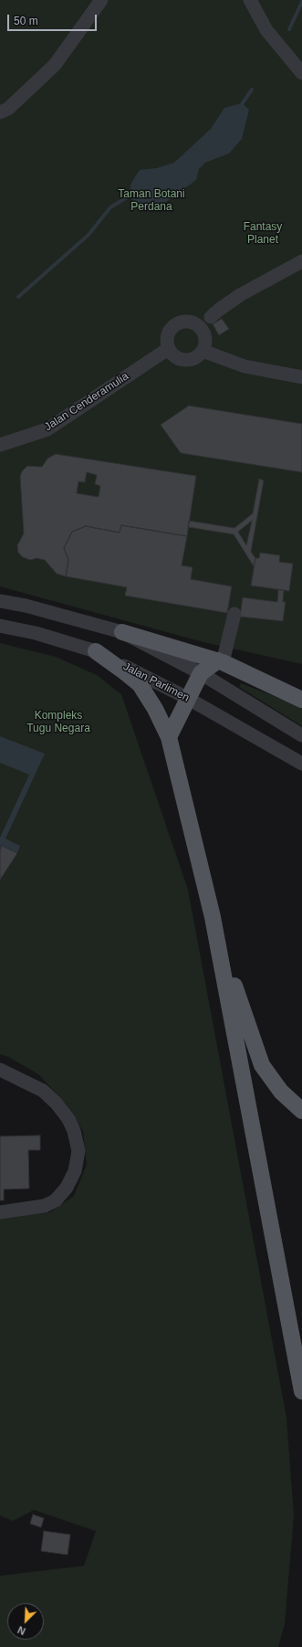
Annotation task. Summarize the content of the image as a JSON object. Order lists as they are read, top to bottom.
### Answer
{
  "streets": {
    "street": ["Jalan Cenderamulia", "Jalan Parlimen"]
  },
  "parks": ["Taman Botani Perdana", "Fantasy Planet", "Kompleks Tugu Negara"],
  "scale_bar": "50 m",
  "north": "bottom left"
}
